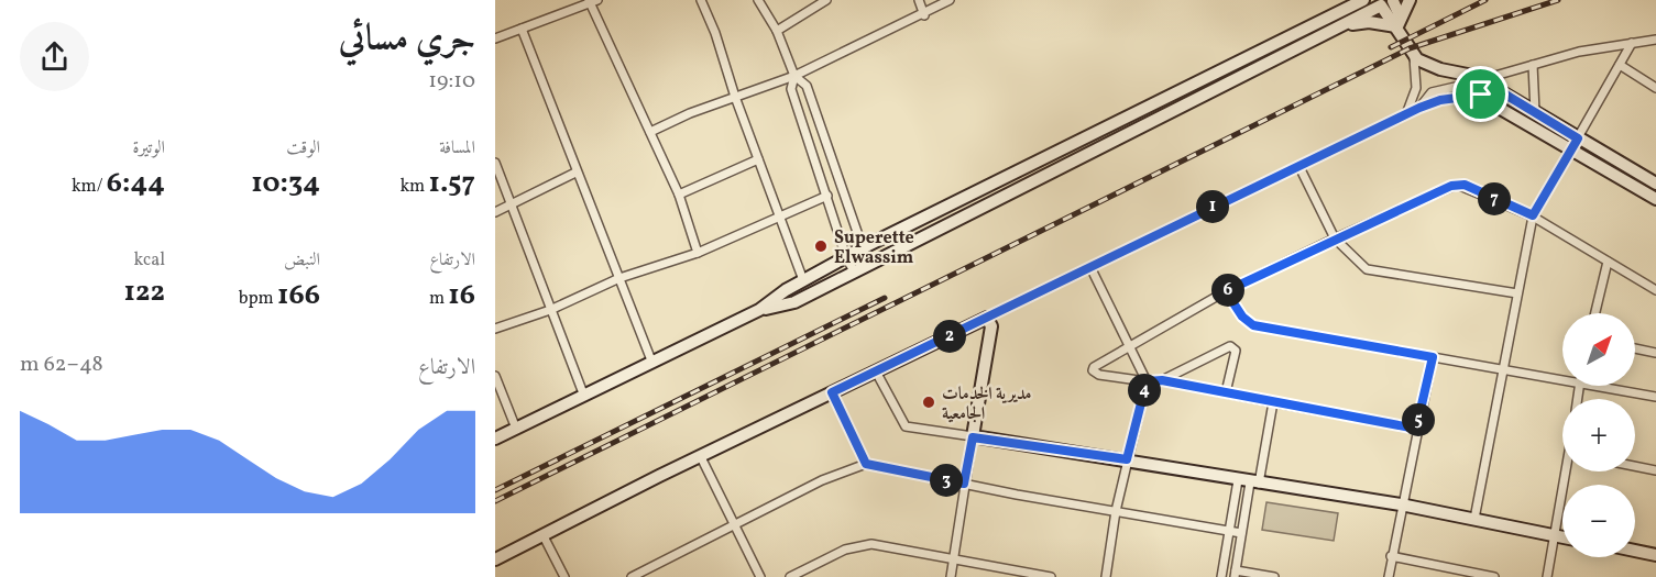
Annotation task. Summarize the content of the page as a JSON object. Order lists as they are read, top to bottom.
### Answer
{
  "places": ["Superette Elwassim", "مديرية الخدمات الجامعية"],
  "north": "top right",
  "page": {
    "heading": ["جري مسائي", "19:10"],
    "stats": [
      ["المسافة", "1.57 km"],
      ["الوقت", "10:34"],
      ["الوتيرة", "6:44 /km"],
      ["الارتفاع", "16 m"],
      ["النبض", "166 bpm"],
      ["kcal", "122"]
    ],
    "pins": [
      "7",
      "1",
      "6",
      "2",
      "4",
      "5",
      "3"
    ],
    "map_buttons": ["+", "−"],
    "chart": ["الارتفاع", "48–62 m"]
  }
}
